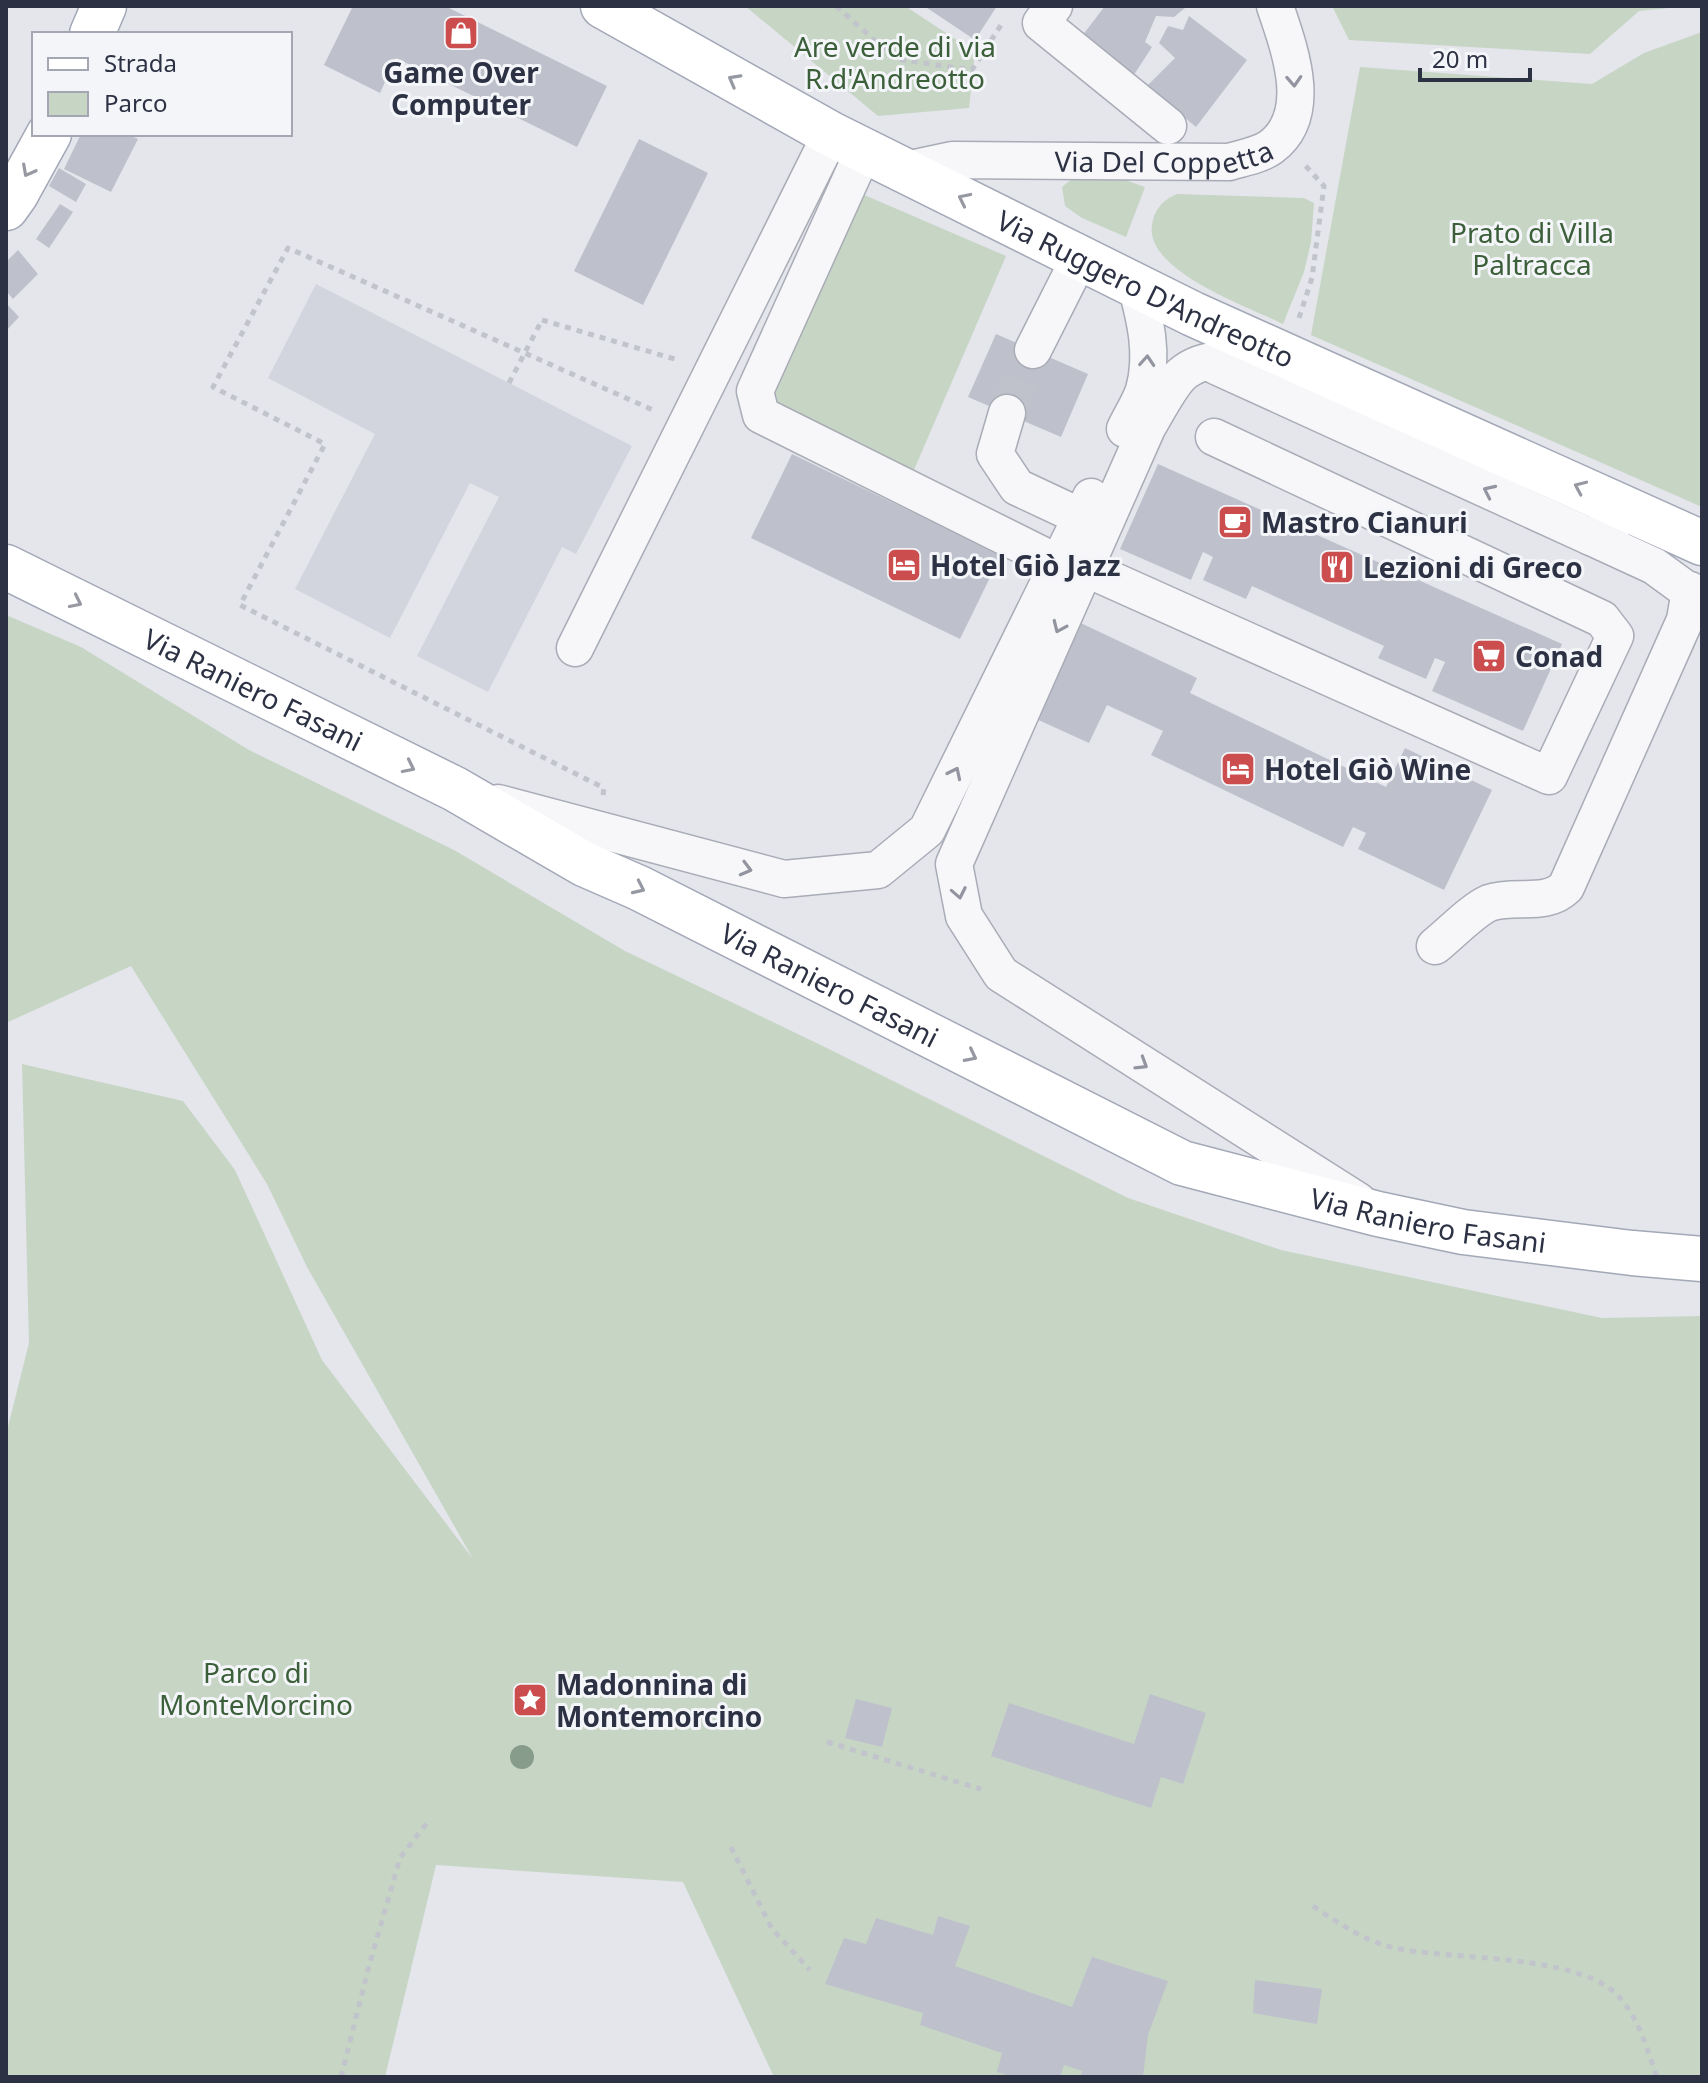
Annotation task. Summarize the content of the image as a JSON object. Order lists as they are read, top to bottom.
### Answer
{
  "streets": {
    "main road": ["Via Ruggero D'Andreotto", "Via Raniero Fasani"],
    "street": ["Via Del Coppetta"]
  },
  "crossings": [
    ["Via Del Coppetta", "Via Ruggero D'Andreotto"]
  ],
  "one_way": ["Via Ruggero D'Andreotto", "Via Raniero Fasani"],
  "parks": ["Are verde di via R.d'Andreotto", "Prato di Villa Paltracca", "Parco di MonteMorcino"],
  "places": {
    "shop": ["Game Over Computer"],
    "cafe": ["Mastro Cianuri"],
    "hotel": ["Hotel Giò Jazz", "Hotel Giò Wine"],
    "restaurant": ["Lezioni di Greco"],
    "supermarket": ["Conad"],
    "place": ["Madonnina di Montemorcino"]
  },
  "legend": ["Strada", "Parco"],
  "scale_bar": "20 m"
}
